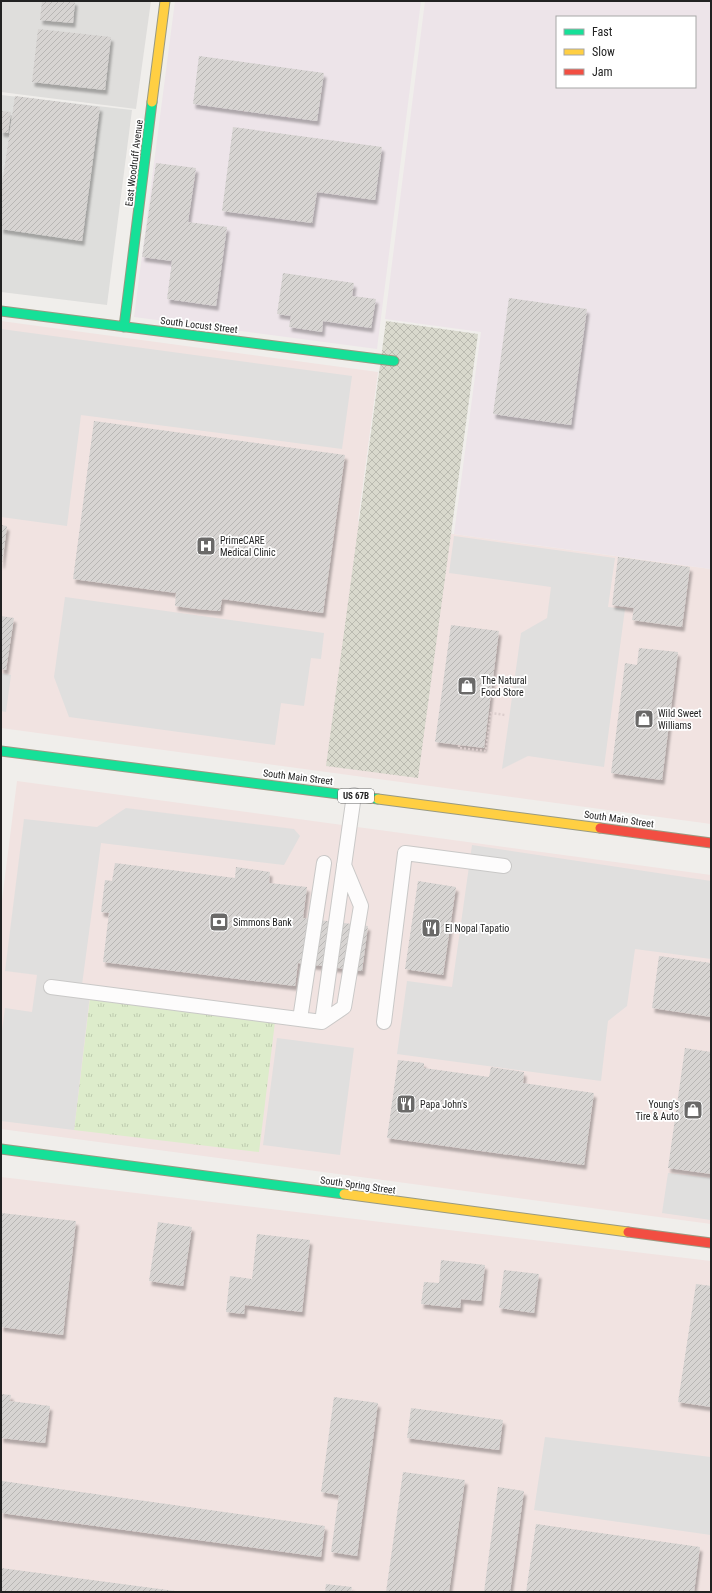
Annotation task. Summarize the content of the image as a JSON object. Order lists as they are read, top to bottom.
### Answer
{
  "streets": {
    "street": [
      "East Woodruff Avenue",
      "South Locust Street",
      "South Main Street",
      "US 67B",
      "South Spring Street"
    ]
  },
  "crossings": [
    ["East Woodruff Avenue", "South Locust Street"]
  ],
  "places": {
    "hospital": ["PrimeCARE Medical Clinic"],
    "shop": ["The Natural Food Store", "Wild Sweet Williams", "Young's Tire & Auto"],
    "bank": ["Simmons Bank"],
    "restaurant": ["El Nopal Tapatio", "Papa John's"]
  },
  "legend": ["Fast", "Slow", "Jam"]
}
